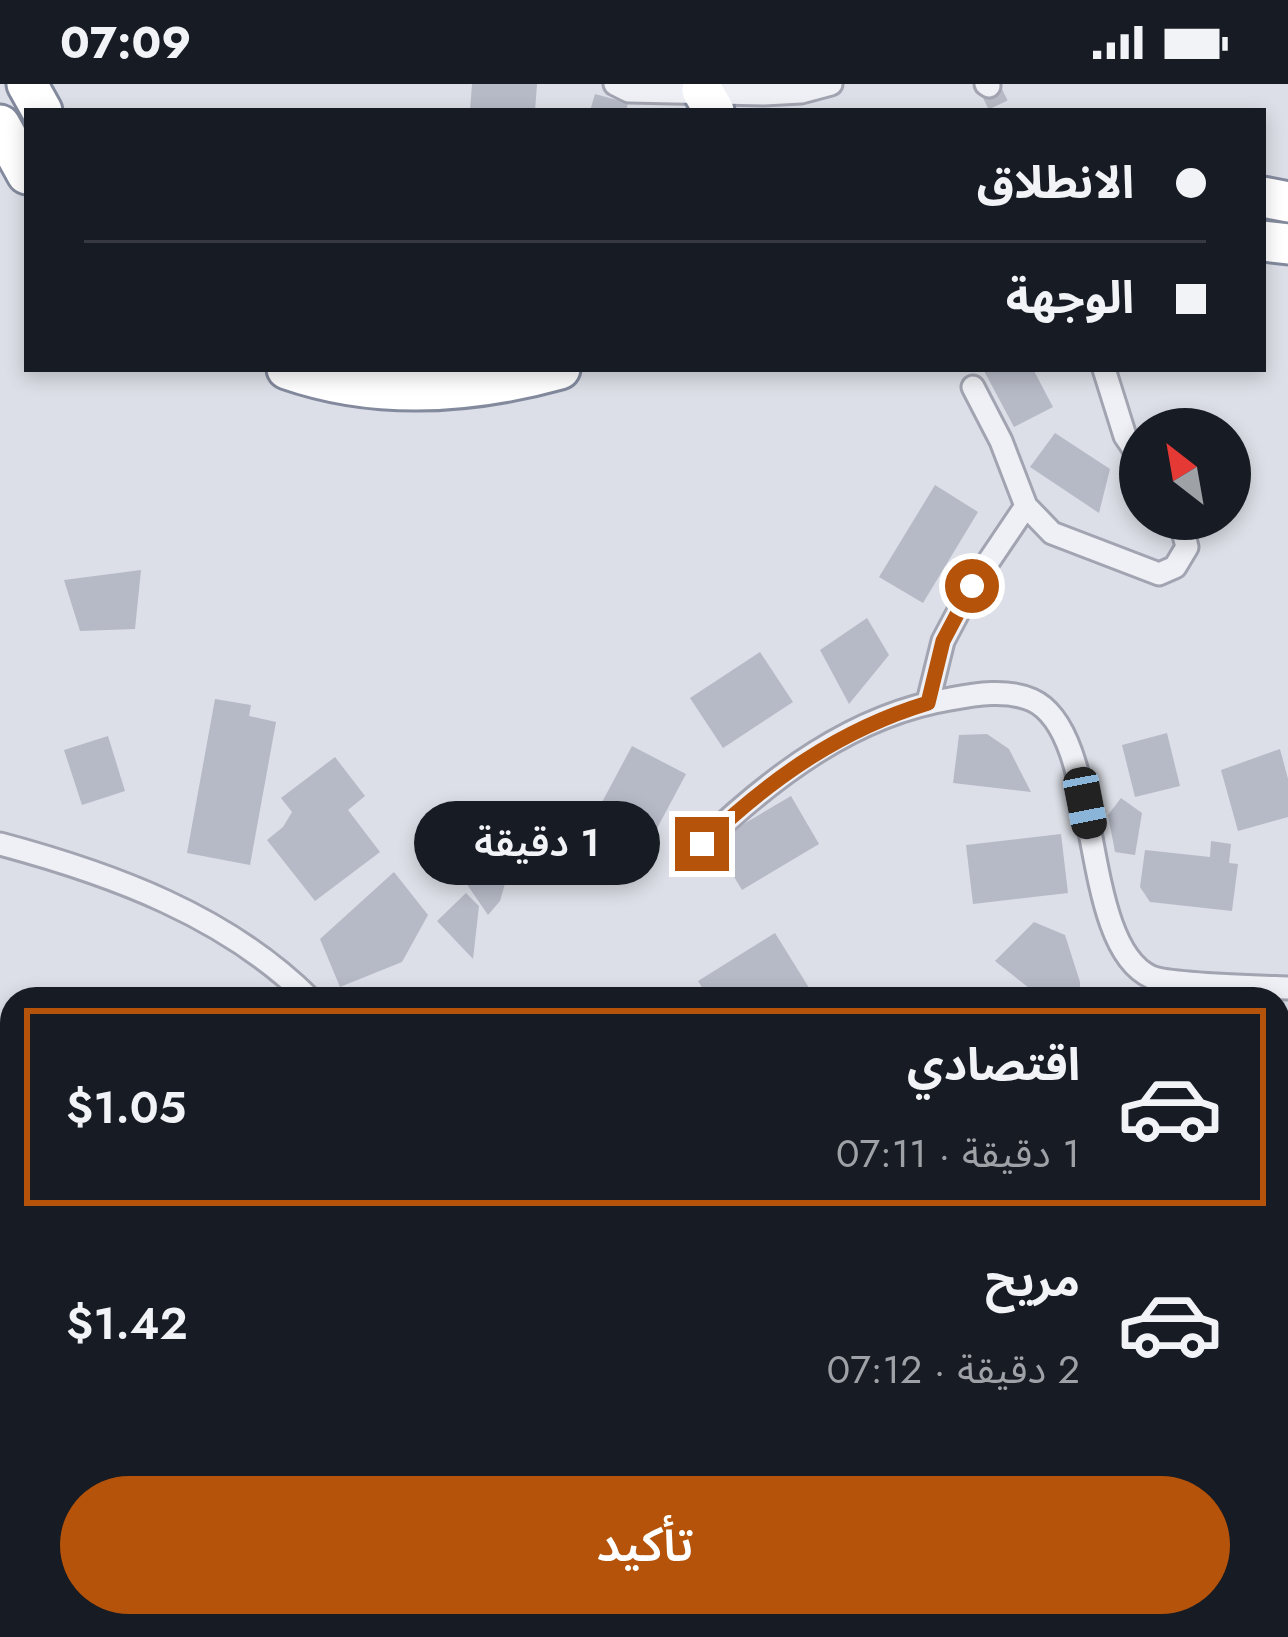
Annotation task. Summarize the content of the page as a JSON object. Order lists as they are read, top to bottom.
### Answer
{
  "north": "top left",
  "page": {
    "status": "07:09",
    "banner": ["الانطلاق", "الوجهة"],
    "bubble": "1 دقيقة",
    "list": [
      {
        "name": "اقتصادي",
        "note": "1 دقيقة · 07:11",
        "value": "$1.05"
      },
      {
        "name": "مريح",
        "note": "2 دقيقة · 07:12",
        "value": "$1.42"
      }
    ],
    "buttons": "تأكيد"
  }
}
